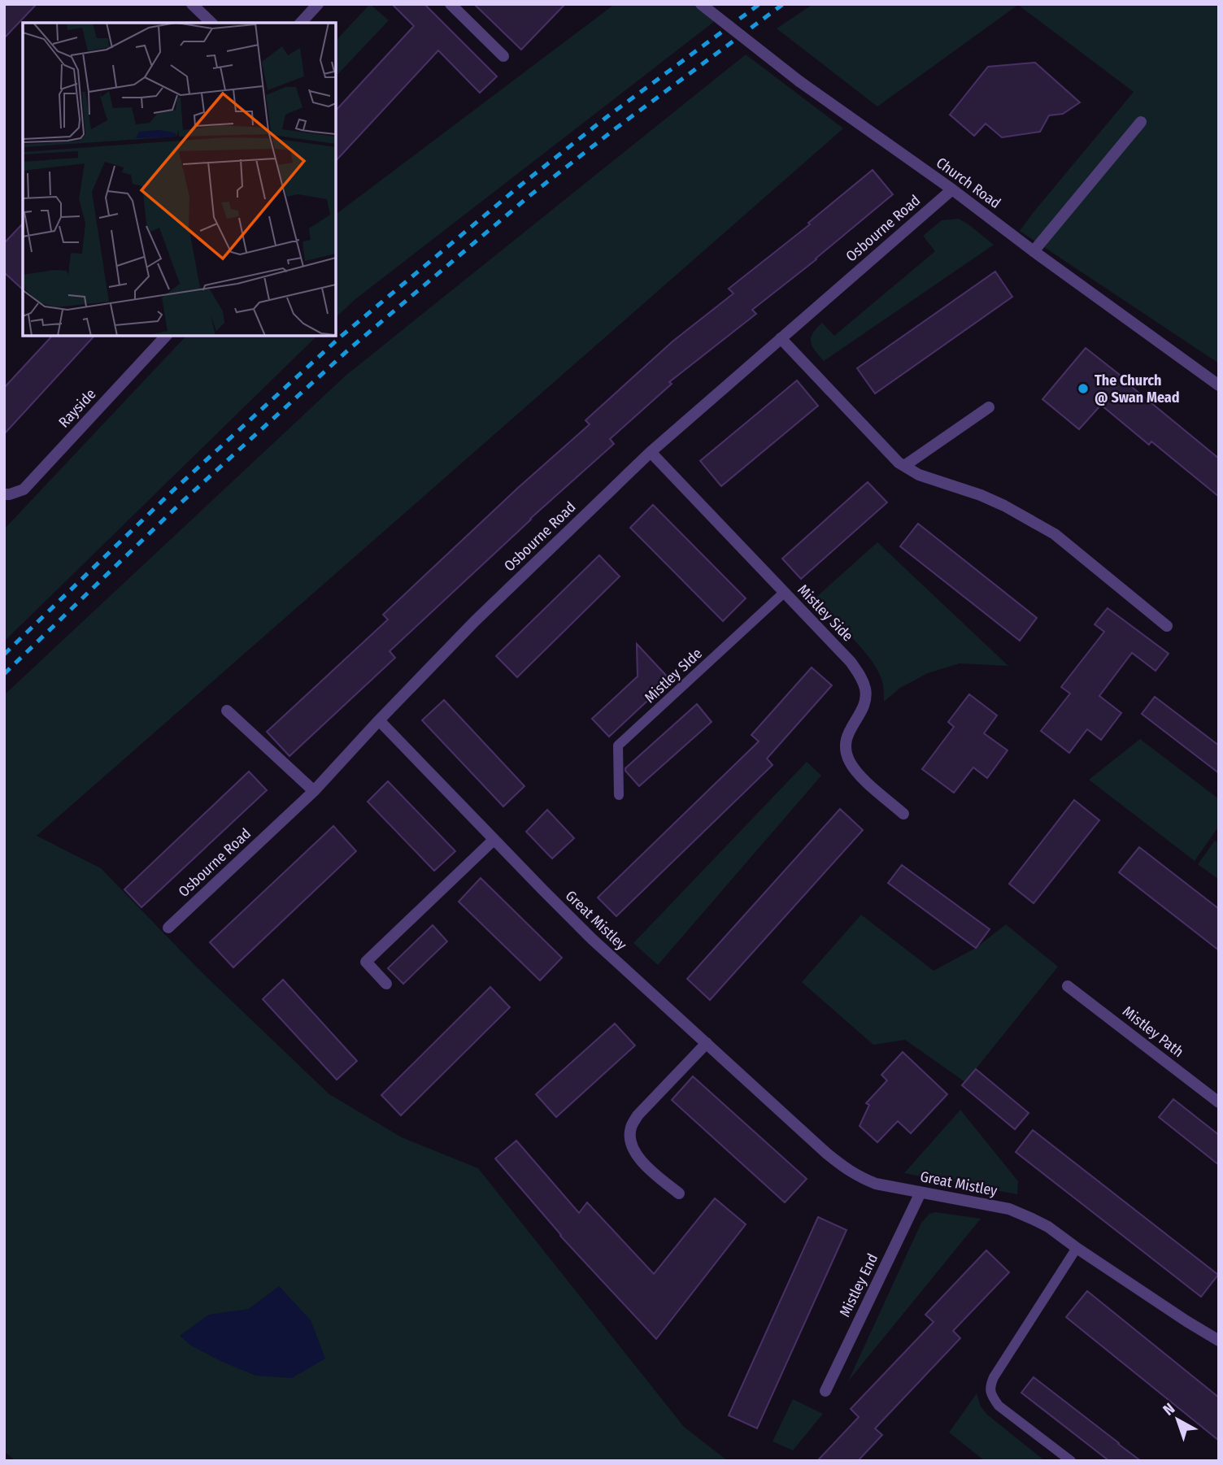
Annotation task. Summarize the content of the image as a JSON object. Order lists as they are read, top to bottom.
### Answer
{
  "streets": {
    "street": [
      "Church Road",
      "Osbourne Road",
      "Rayside",
      "Mistley Side",
      "Great Mistley",
      "Mistley Path",
      "Mistley End"
    ],
    "lane": ["Mistley SIde"]
  },
  "crossings": [
    ["Church Road", "Osbourne Road"],
    ["Osbourne Road", "Mistley Side"],
    ["Osbourne Road", "Great Mistley"],
    ["Mistley Side", "Mistley SIde"],
    ["Great Mistley", "Mistley End"]
  ],
  "places": ["The Church @ Swan Mead"],
  "north": "top left"
}
